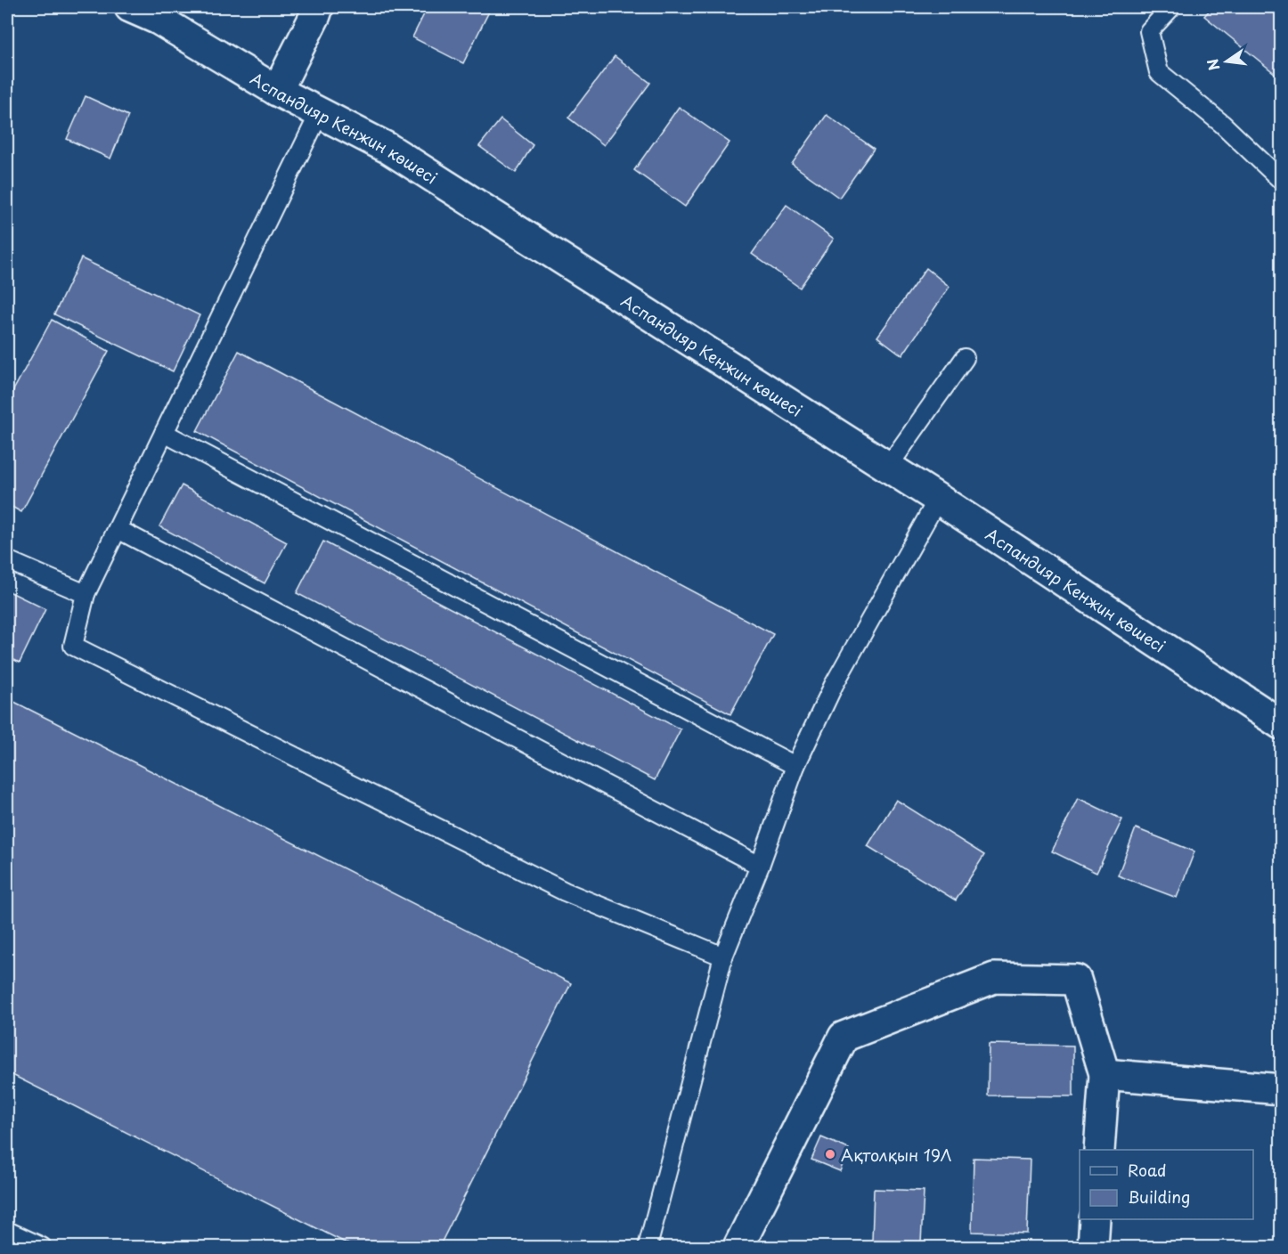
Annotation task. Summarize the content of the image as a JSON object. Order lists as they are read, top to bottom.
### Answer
{
  "streets": {
    "street": ["Аспандияр Кенжин көшесі"]
  },
  "places": ["Ақтолқын 19Л"],
  "legend": ["Road", "Building"],
  "north": "left"
}
